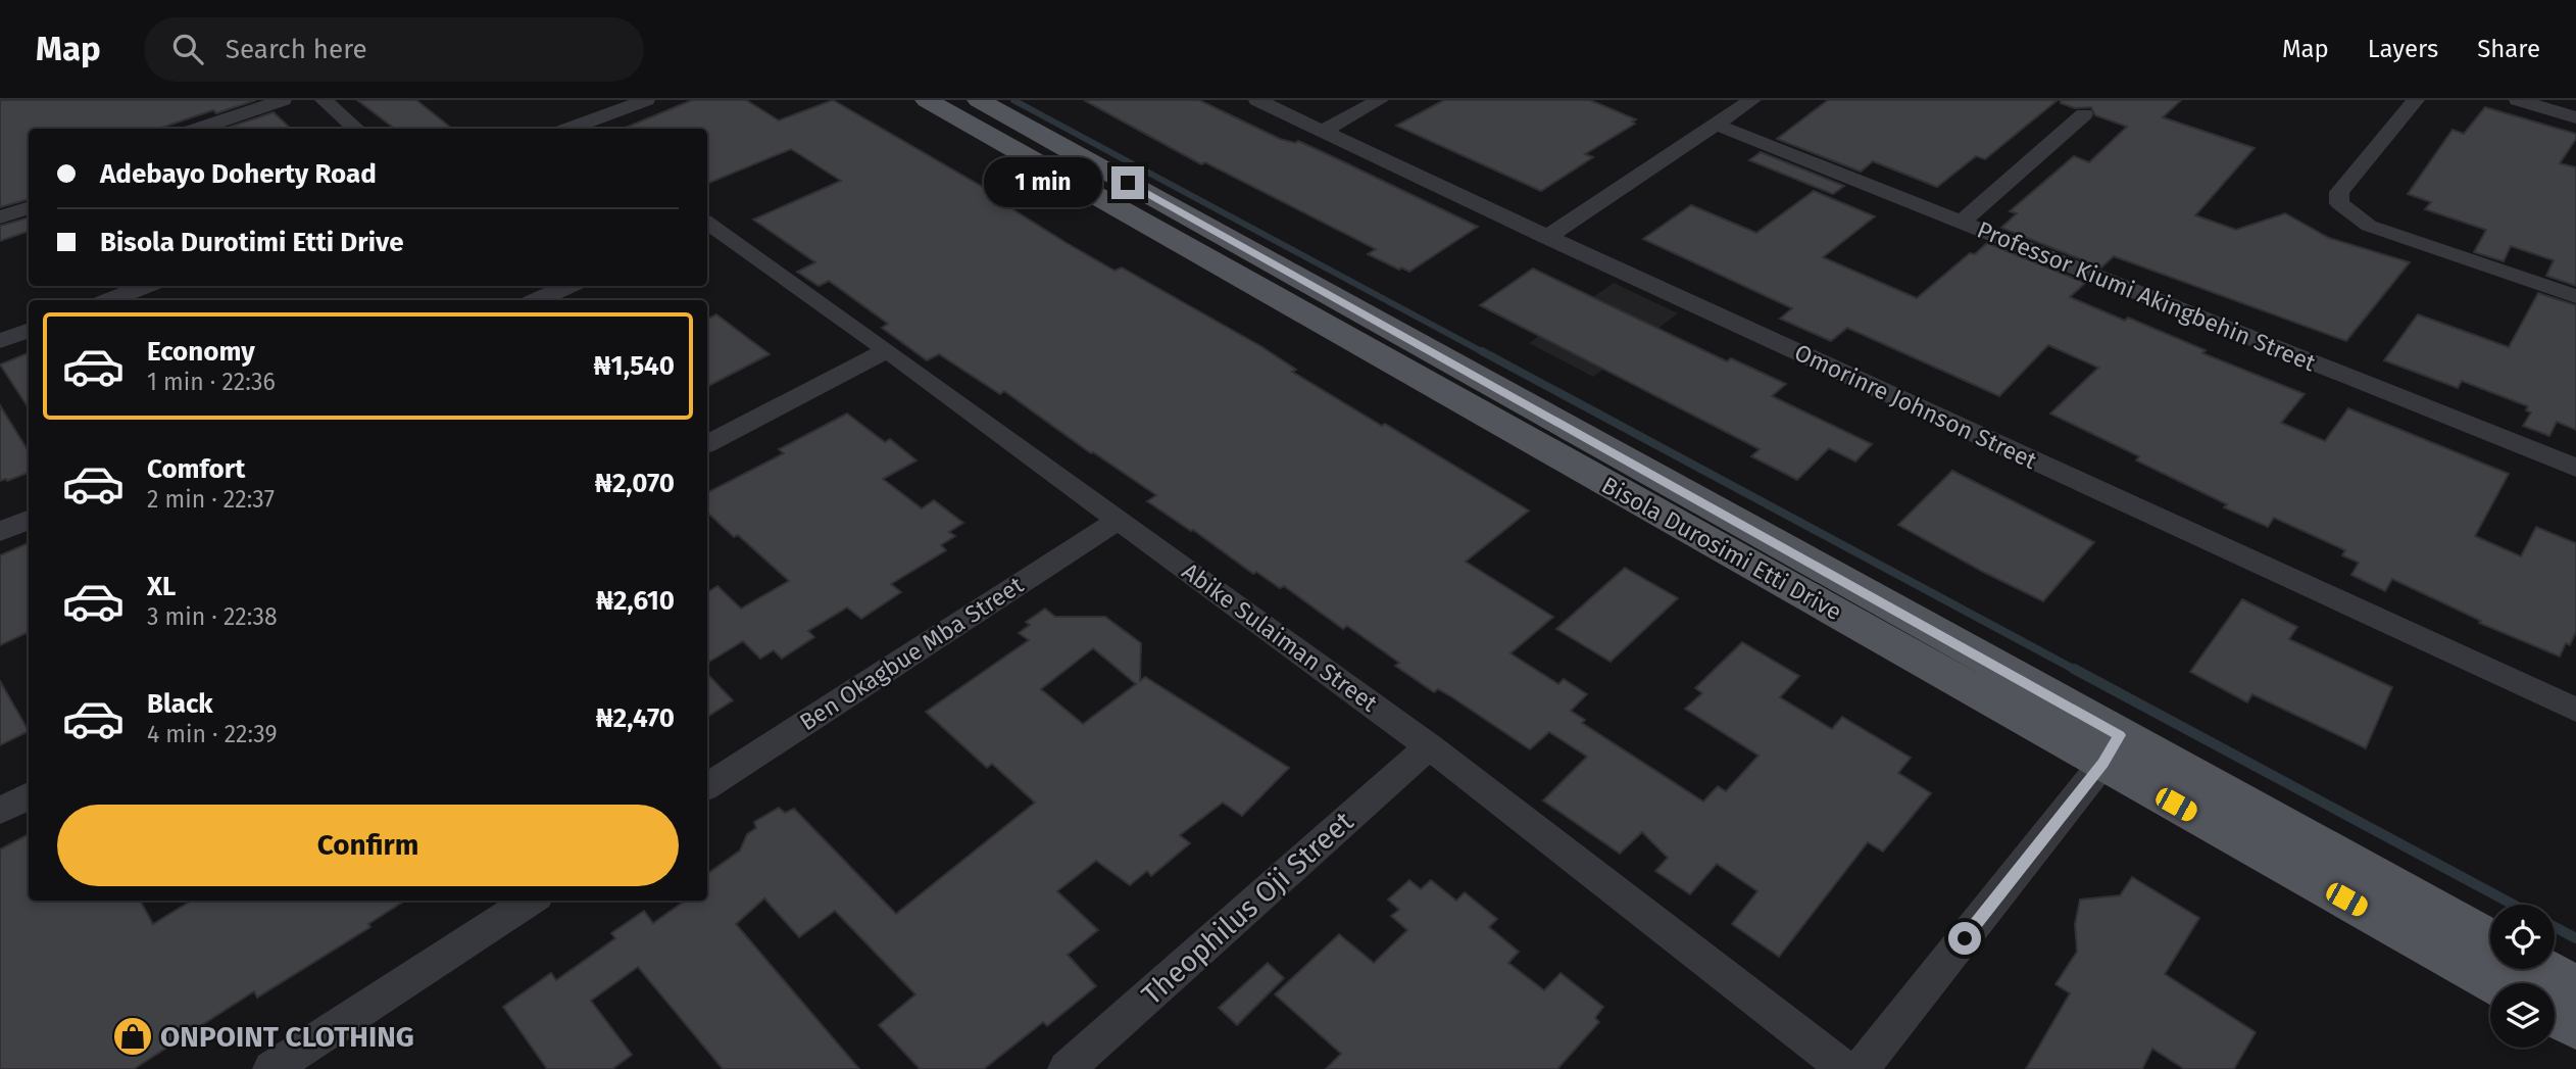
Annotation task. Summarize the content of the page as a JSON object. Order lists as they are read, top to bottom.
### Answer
{
  "streets": {
    "main road": ["Bisola Durosimi Etti Drive"],
    "street": [
      "Professor Kiumi Akingbehin Street",
      "Omorinre Johnson Street",
      "Abike Sulaiman Street",
      "Ben Okagbue Mba Street",
      "Theophilus Oji Street"
    ]
  },
  "crossings": [
    ["Abike Sulaiman Street", "Ben Okagbue Mba Street"],
    ["Abike Sulaiman Street", "Theophilus Oji Street"]
  ],
  "places": {
    "shop": ["ONPOINT CLOTHING"]
  },
  "page": {
    "header": "Map",
    "search": "Search here",
    "nav": ["Map", "Layers", "Share"],
    "banner": ["Adebayo Doherty Road", "Bisola Durotimi Etti Drive"],
    "bubble": "1 min",
    "list": [
      {
        "name": "Economy",
        "note": "1 min · 22:36",
        "value": "₦1,540"
      },
      {
        "name": "Comfort",
        "note": "2 min · 22:37",
        "value": "₦2,070"
      },
      {
        "name": "XL",
        "note": "3 min · 22:38",
        "value": "₦2,610"
      },
      {
        "name": "Black",
        "note": "4 min · 22:39",
        "value": "₦2,470"
      }
    ],
    "buttons": "Confirm"
  }
}
